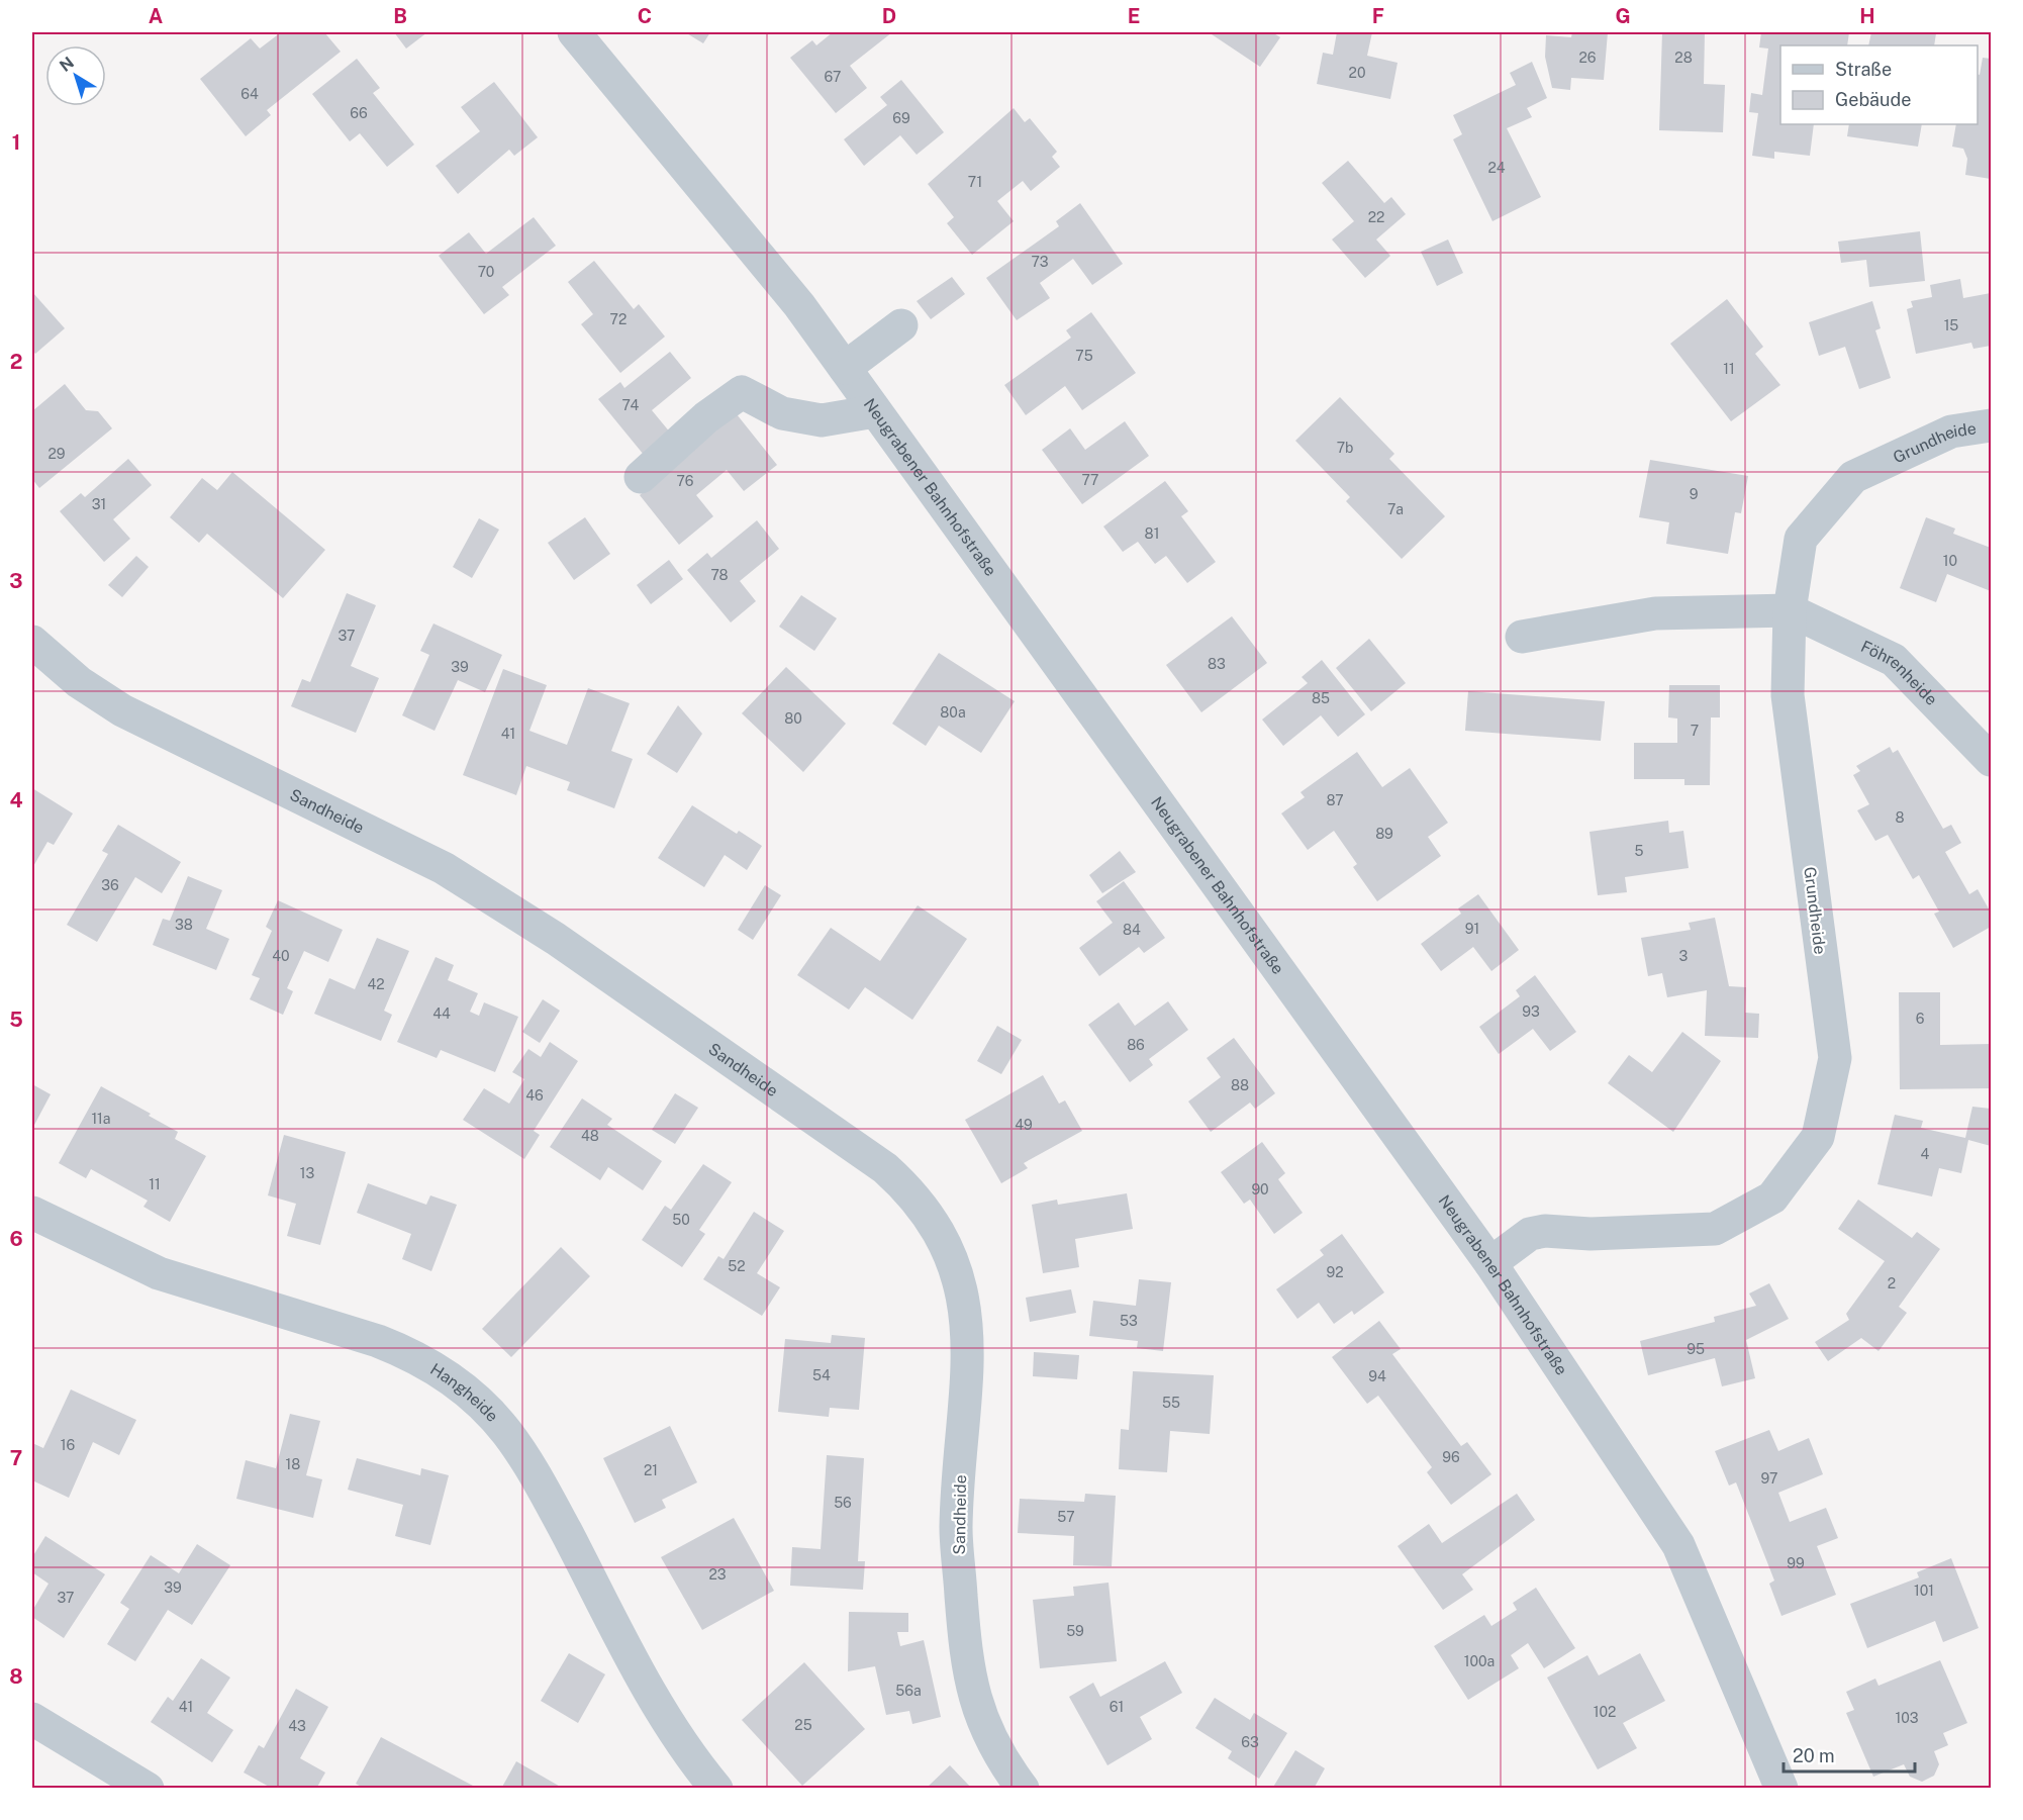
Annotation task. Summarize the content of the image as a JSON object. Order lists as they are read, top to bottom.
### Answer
{
  "streets": {
    "street": [
      "Grundheide",
      "Neugrabener Bahnhofstraße",
      "Föhrenheide",
      "Sandheide",
      "Hangheide"
    ]
  },
  "crossings": [
    ["Grundheide", "Neugrabener Bahnhofstraße"],
    ["Grundheide", "Föhrenheide"]
  ],
  "house_numbers": [
    "26",
    "28",
    "20",
    "67",
    "64",
    "66",
    "69",
    "24",
    "71",
    "22",
    "73",
    "70",
    "72",
    "15",
    "75",
    "11",
    "74",
    "7b",
    "29",
    "77",
    "76",
    "9",
    "31",
    "7a",
    "81",
    "10",
    "78",
    "37",
    "83",
    "39",
    "85",
    "80a",
    "80",
    "7",
    "41",
    "87",
    "8",
    "89",
    "5",
    "36",
    "38",
    "91",
    "84",
    "40",
    "3",
    "42",
    "93",
    "44",
    "6",
    "86",
    "88",
    "46",
    "11a",
    "49",
    "48",
    "4",
    "13",
    "11",
    "90",
    "50",
    "52",
    "92",
    "2",
    "53",
    "95",
    "54",
    "94",
    "55",
    "16",
    "96",
    "18",
    "21",
    "97",
    "56",
    "57",
    "99",
    "23",
    "39",
    "101",
    "37",
    "59",
    "100a",
    "56a",
    "41",
    "61",
    "102",
    "103",
    "25",
    "43",
    "63"
  ],
  "legend": ["Straße", "Gebäude"],
  "scale_bar": "20 m",
  "north": "top left",
  "grid": {
    "columns": [
      "A",
      "B",
      "C",
      "D",
      "E",
      "F",
      "G",
      "H"
    ],
    "rows": [
      "1",
      "2",
      "3",
      "4",
      "5",
      "6",
      "7",
      "8"
    ]
  }
}
